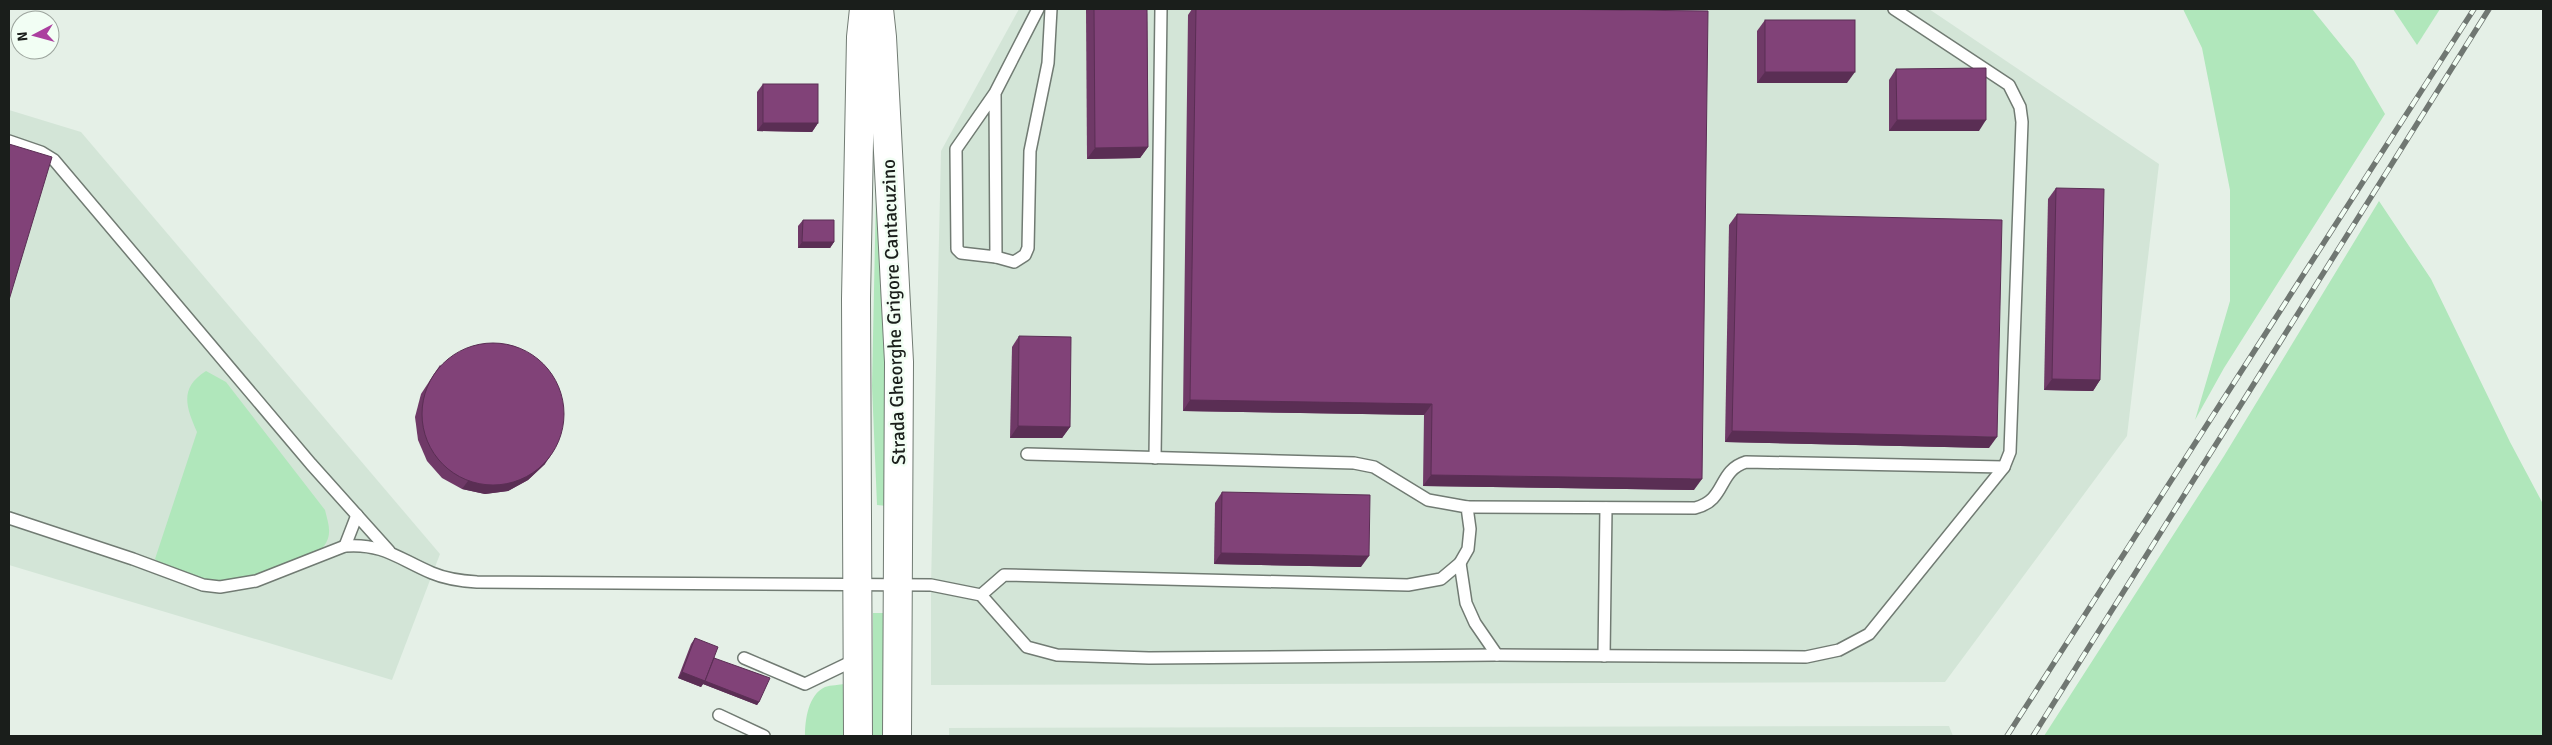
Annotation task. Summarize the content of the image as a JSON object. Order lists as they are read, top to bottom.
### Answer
{
  "streets": {
    "main road": ["Strada Gheorghe Grigore Cantacuzino"]
  },
  "north": "left"
}
